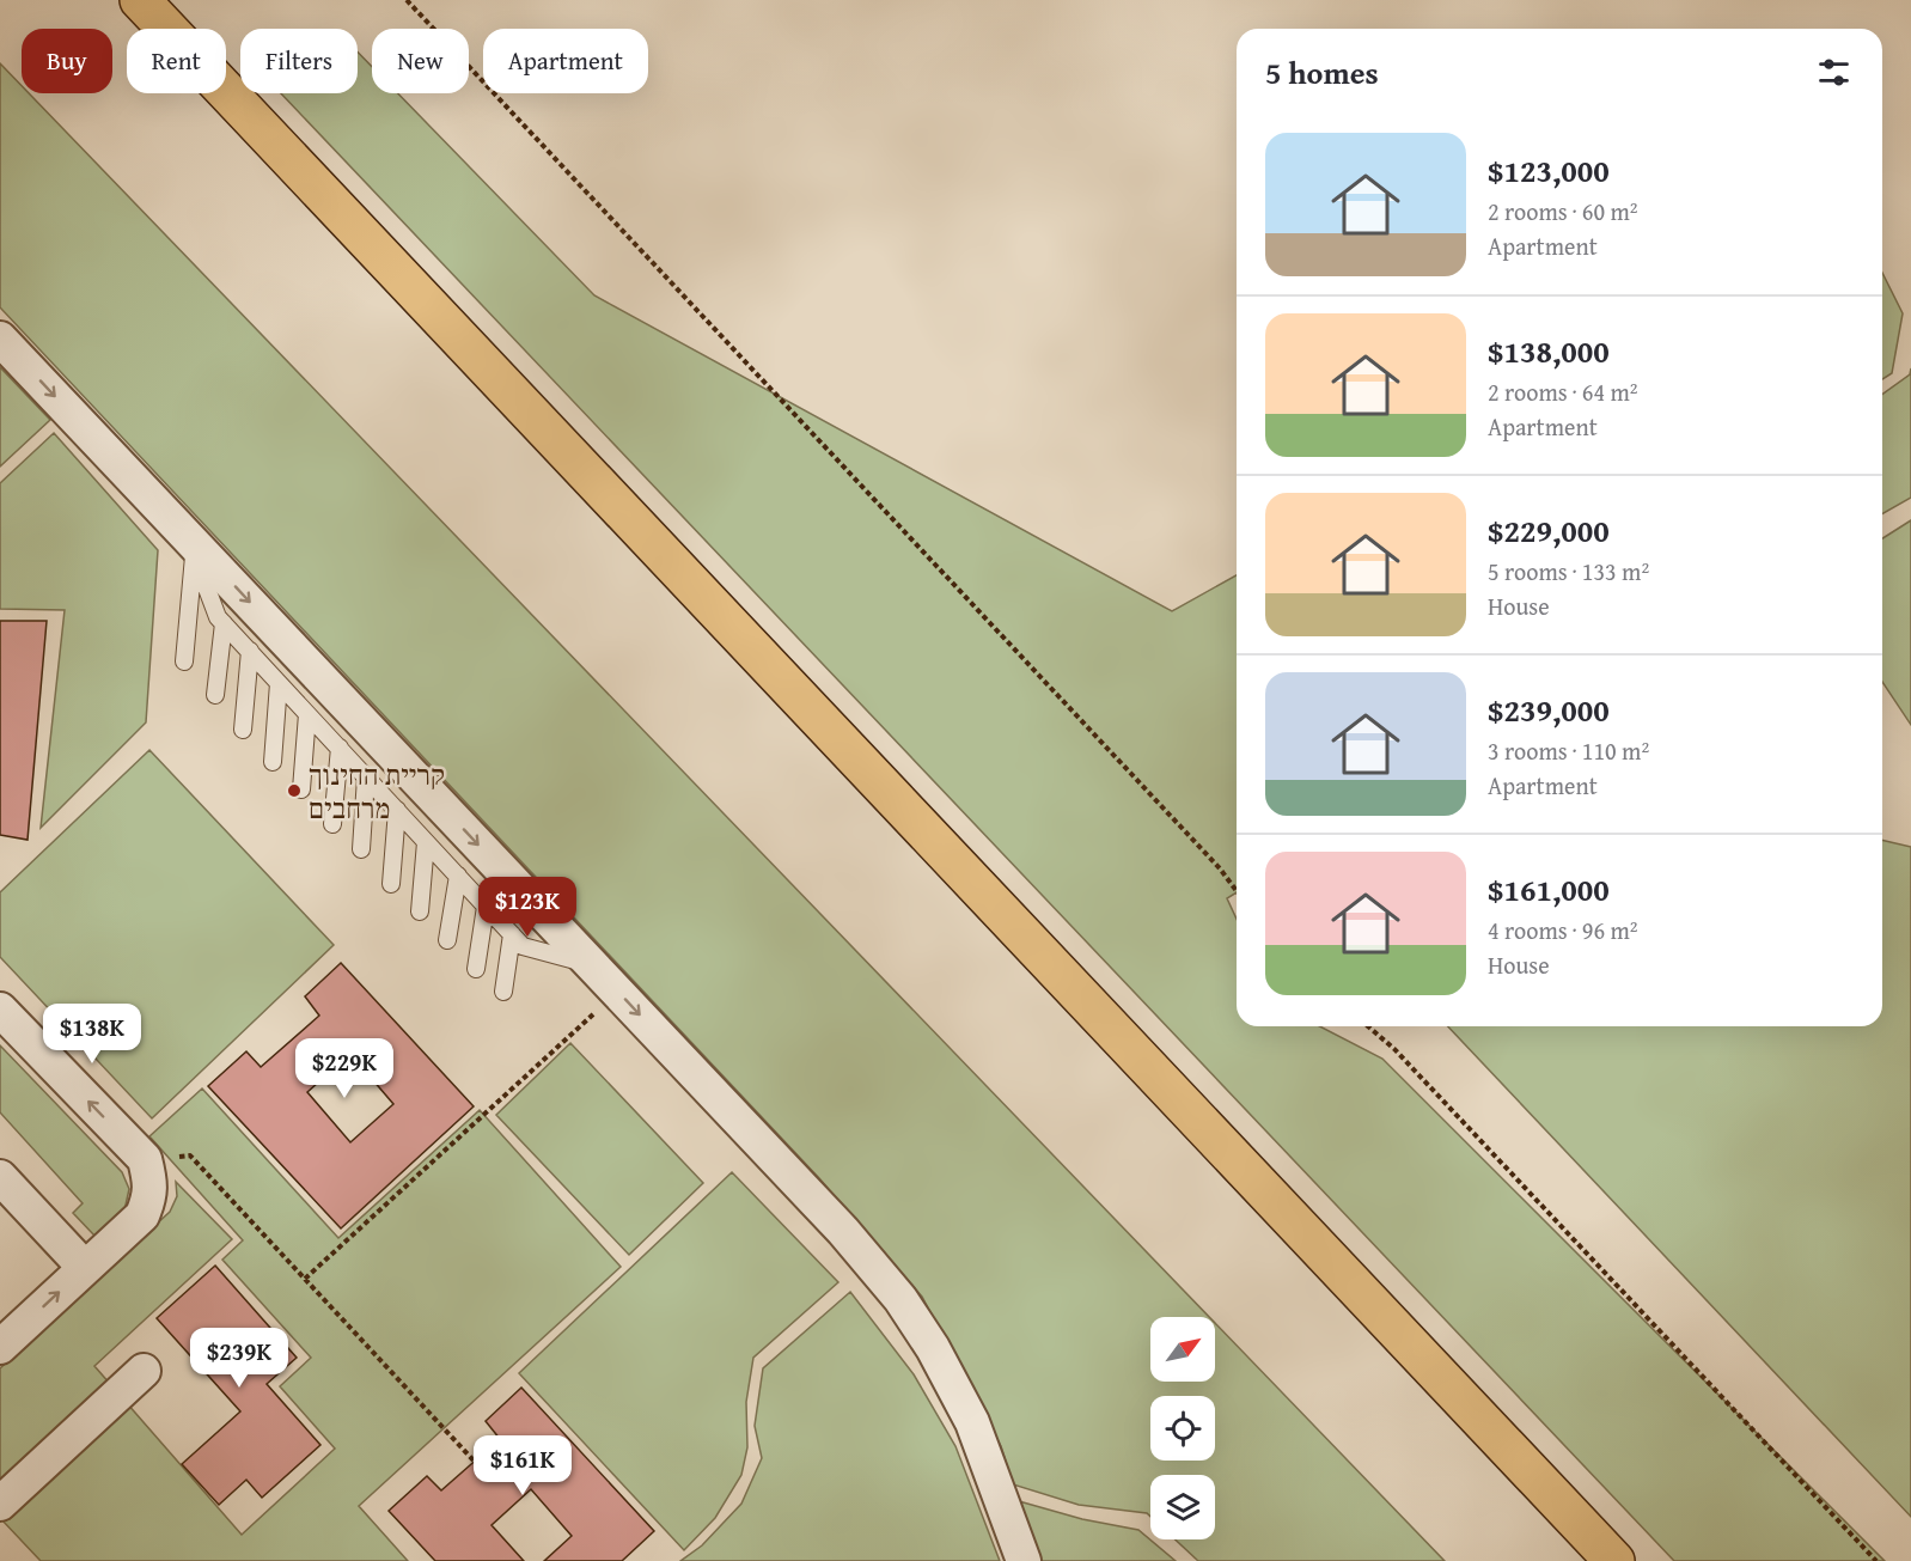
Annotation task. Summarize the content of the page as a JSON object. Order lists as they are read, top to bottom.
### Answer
{
  "places": ["קריית החינוך מרחבים"],
  "north": "top right",
  "page": {
    "chip": [
      "Buy",
      "Rent",
      "Filters",
      "New",
      "Apartment"
    ],
    "heading": "5 homes",
    "list": [
      {
        "name": "$123,000",
        "note": "2 rooms · 60 m² · Apartment"
      },
      {
        "name": "$138,000",
        "note": "2 rooms · 64 m² · Apartment"
      },
      {
        "name": "$229,000",
        "note": "5 rooms · 133 m² · House"
      },
      {
        "name": "$239,000",
        "note": "3 rooms · 110 m² · Apartment"
      },
      {
        "name": "$161,000",
        "note": "4 rooms · 96 m² · House"
      }
    ],
    "price": [
      "$123K",
      "$138K",
      "$229K",
      "$239K",
      "$161K"
    ]
  }
}
